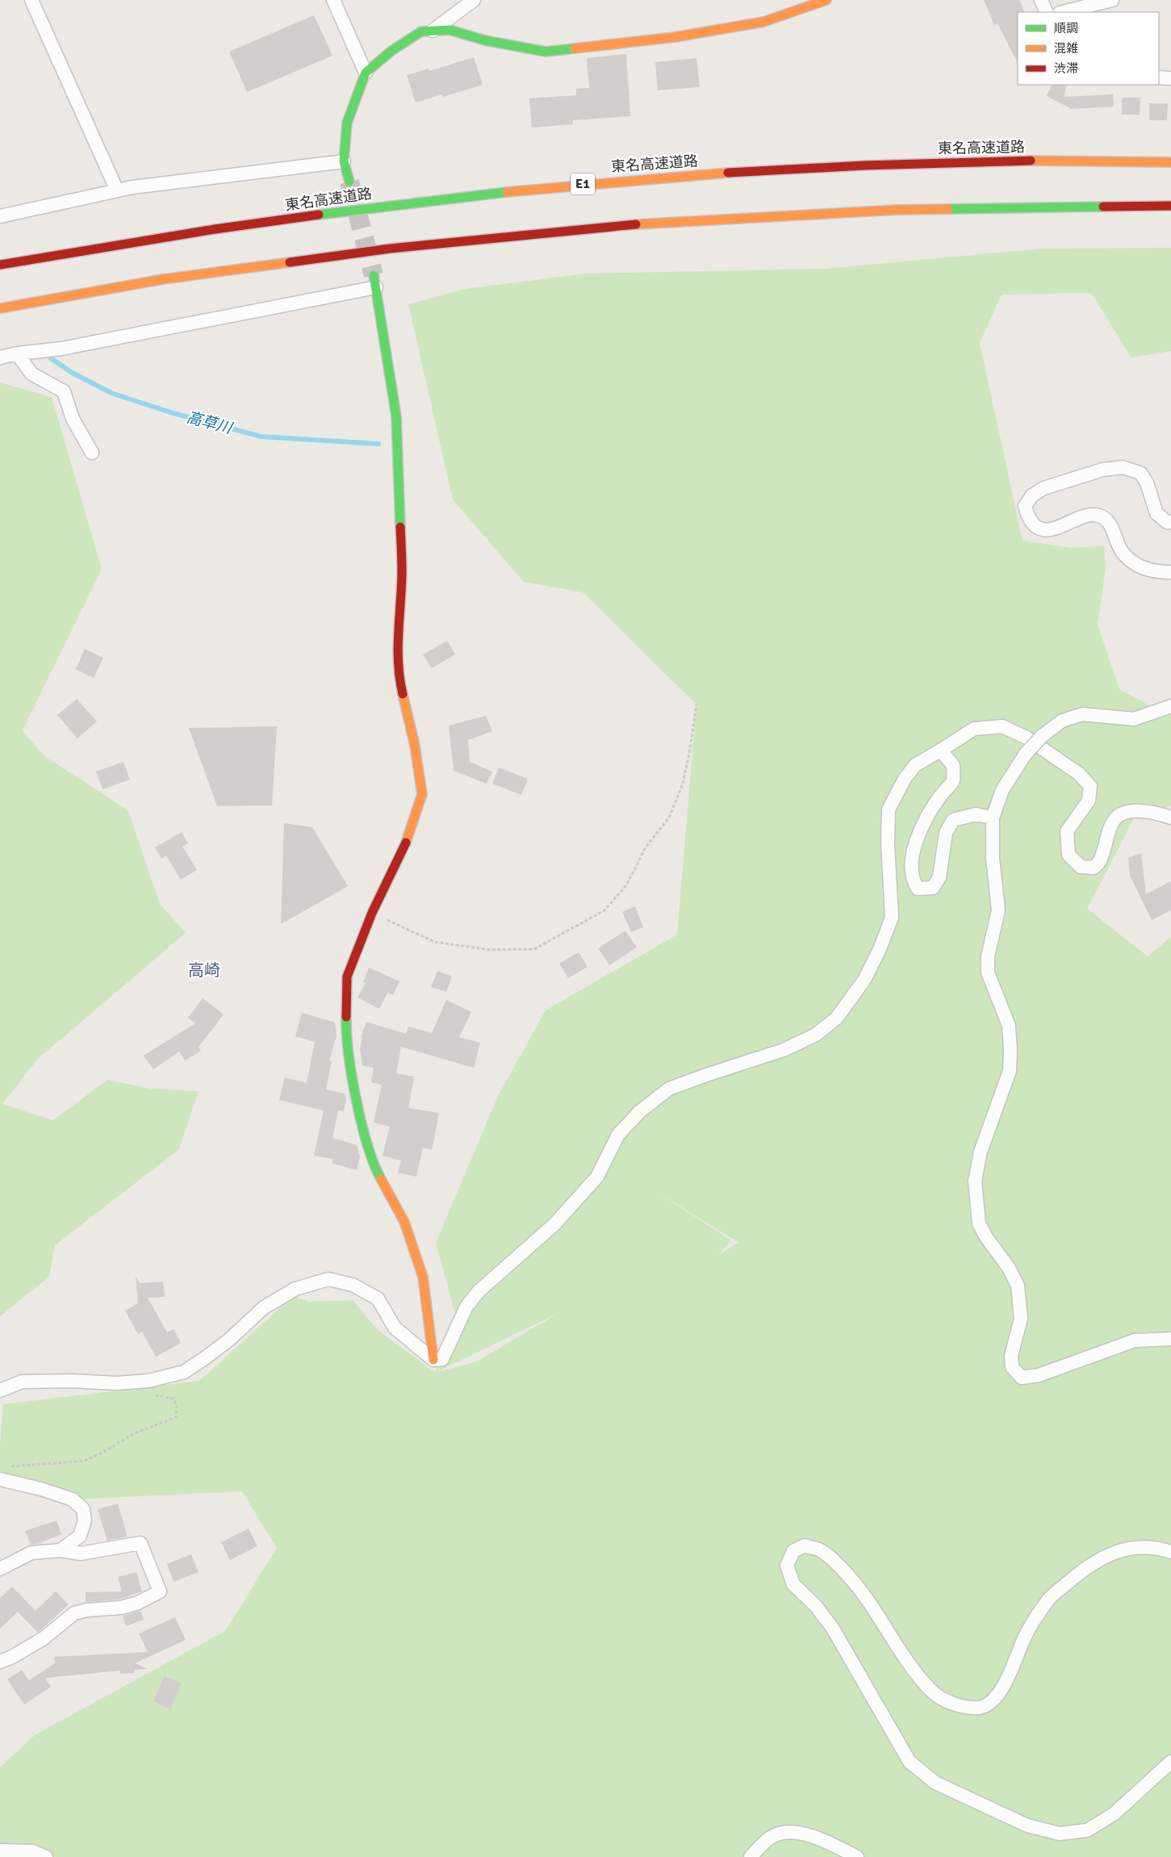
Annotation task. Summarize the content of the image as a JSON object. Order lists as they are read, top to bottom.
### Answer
{
  "streets": {
    "main road": ["東名高速道路", "E1"]
  },
  "districts": ["高崎"],
  "water": ["高草川"],
  "legend": ["順調", "混雑", "渋滞"]
}
